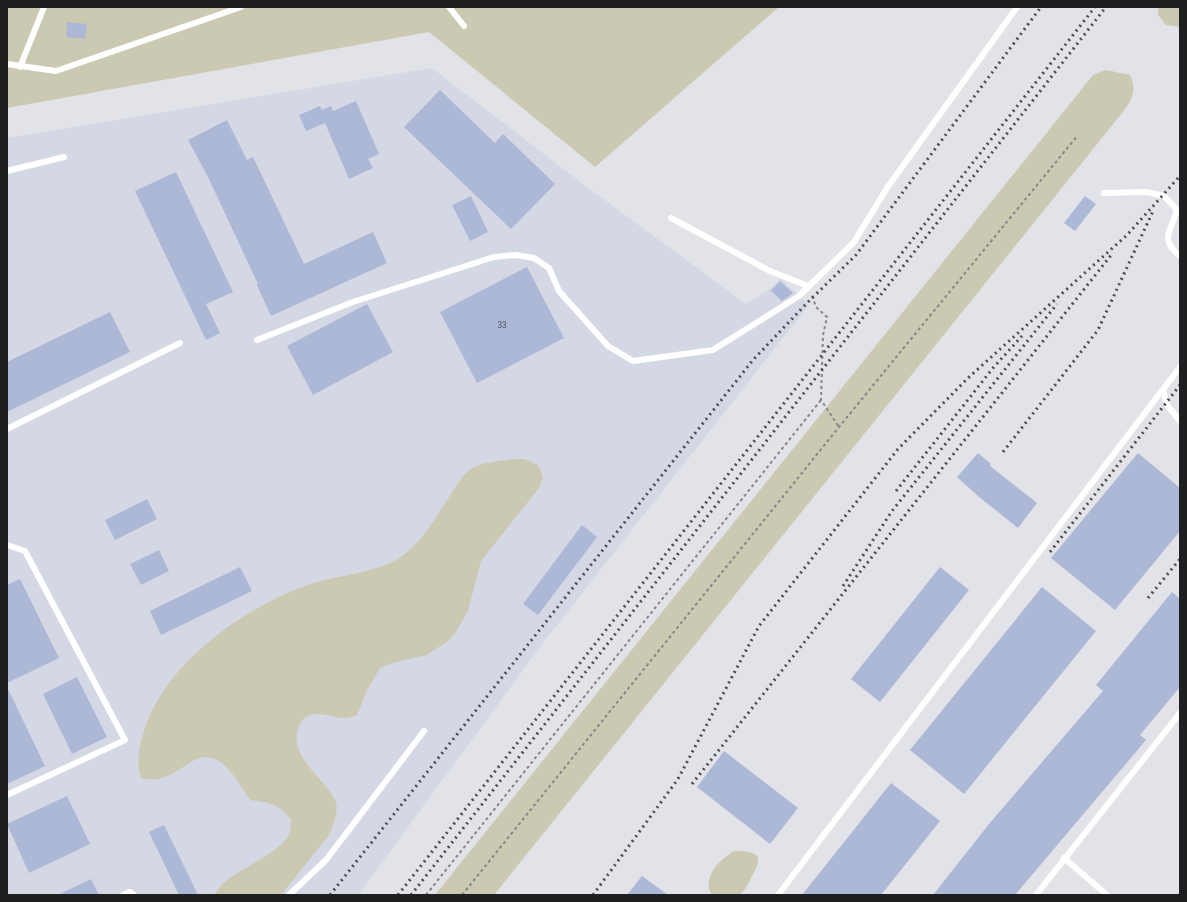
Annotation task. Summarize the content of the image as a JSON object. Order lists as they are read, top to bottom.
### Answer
{
  "house_numbers": ["33"]
}
